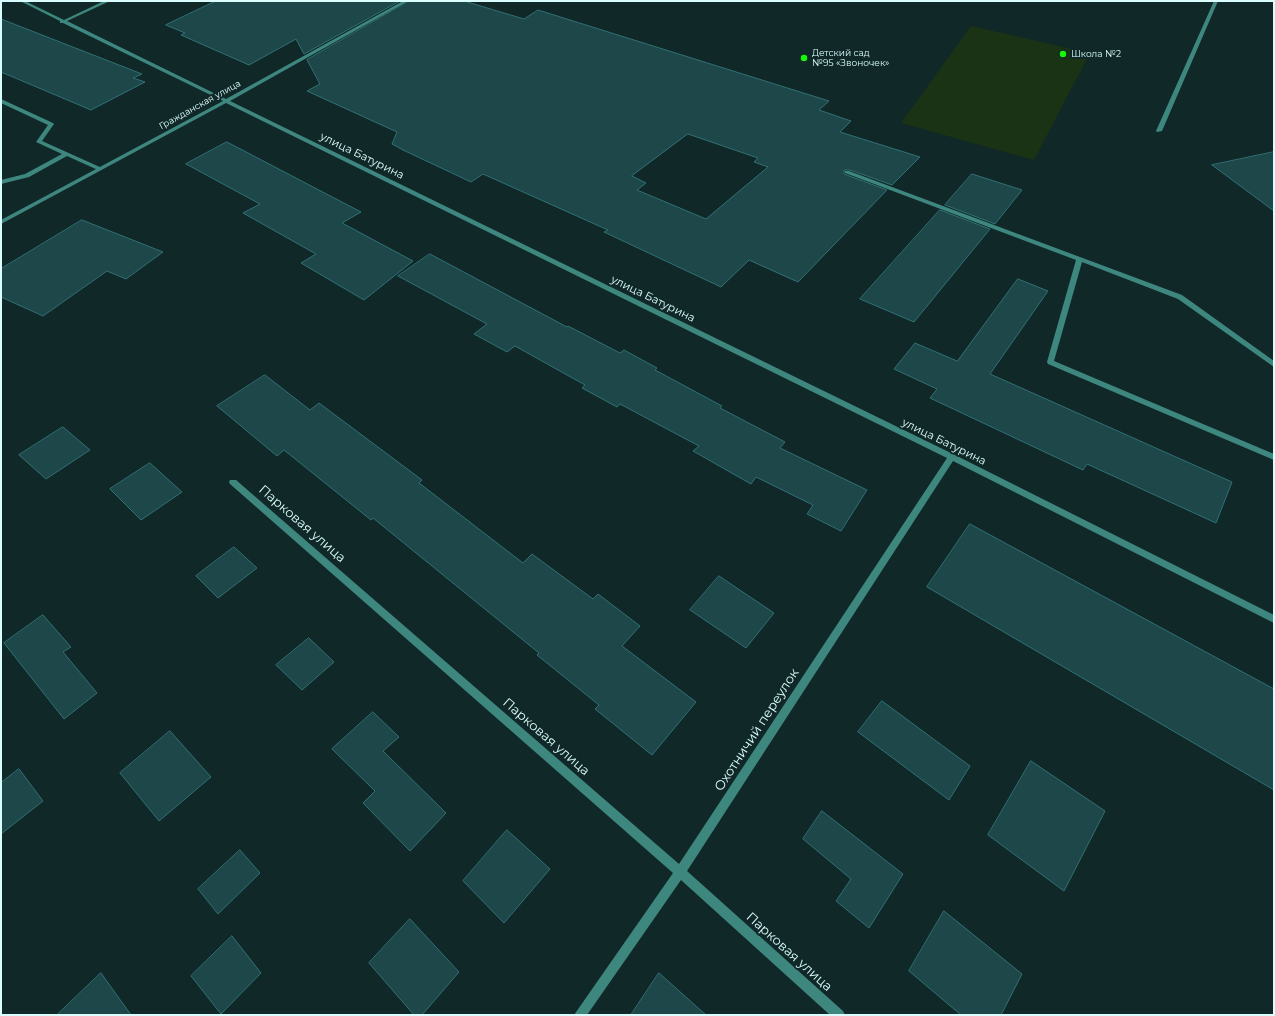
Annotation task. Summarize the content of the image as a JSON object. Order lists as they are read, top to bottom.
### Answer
{
  "streets": {
    "street": [
      "Гражданская улица",
      "улица Батурина",
      "Парковая улица",
      "Охотничий переулок"
    ]
  },
  "crossings": [
    ["Гражданская улица", "улица Батурина"],
    ["улица Батурина", "Охотничий переулок"],
    ["Парковая улица", "Охотничий переулок"]
  ],
  "places": ["Школа №2", "Детский сад №95 «Звоночек»"]
}
